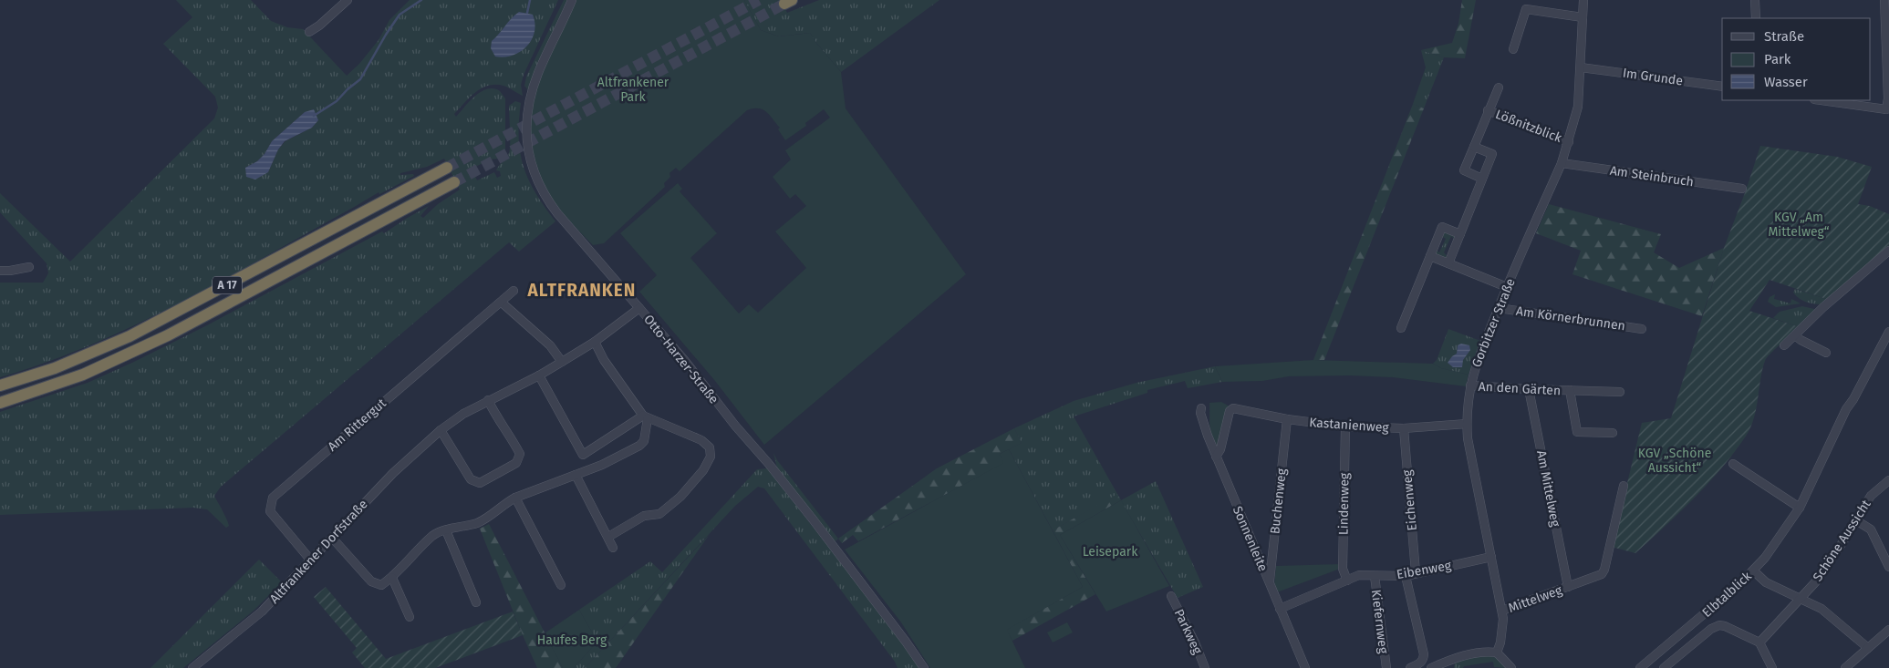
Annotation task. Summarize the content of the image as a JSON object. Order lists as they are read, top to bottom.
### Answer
{
  "streets": {
    "highway": ["A 17"],
    "street": [
      "Im Grunde",
      "Lößnitzblick",
      "Am Steinbruch",
      "Am Körnerbrunnen",
      "Gorbitzer Straße",
      "Otto-Harzer-Straße",
      "An den Gärten",
      "Am Rittergut",
      "Kastanienweg",
      "Am Mittelweg",
      "Eichenweg",
      "Buchenweg",
      "Lindenweg",
      "Sonnenleite",
      "Schöne Aussicht",
      "Altfrankener Dorfstraße",
      "Eibenweg",
      "Elbtalblick",
      "Mittelweg",
      "Kiefernweg",
      "Parkweg"
    ]
  },
  "crossings": [
    ["Im Grunde", "Gorbitzer Straße"],
    ["Lößnitzblick", "Gorbitzer Straße"],
    ["Am Steinbruch", "Gorbitzer Straße"],
    ["Am Körnerbrunnen", "Gorbitzer Straße"],
    ["Gorbitzer Straße", "An den Gärten"],
    ["Gorbitzer Straße", "Kastanienweg"],
    ["Gorbitzer Straße", "Eibenweg"],
    ["Gorbitzer Straße", "Mittelweg"],
    ["Otto-Harzer-Straße", "Altfrankener Dorfstraße"],
    ["An den Gärten", "Am Mittelweg"],
    ["Am Rittergut", "Altfrankener Dorfstraße"],
    ["Kastanienweg", "Eichenweg"],
    ["Kastanienweg", "Buchenweg"],
    ["Kastanienweg", "Lindenweg"],
    ["Kastanienweg", "Sonnenleite"],
    ["Am Mittelweg", "Mittelweg"],
    ["Eichenweg", "Eibenweg"],
    ["Buchenweg", "Sonnenleite"],
    ["Lindenweg", "Eibenweg"],
    ["Sonnenleite", "Eibenweg"],
    ["Eibenweg", "Kiefernweg"]
  ],
  "districts": ["ALTFRANKEN"],
  "parks": [
    "Altfrankener Park",
    "KGV „Am Mittelweg“",
    "KGV „Schöne Aussicht“",
    "Leisepark",
    "Haufes Berg"
  ],
  "legend": ["Straße", "Park", "Wasser"]
}
